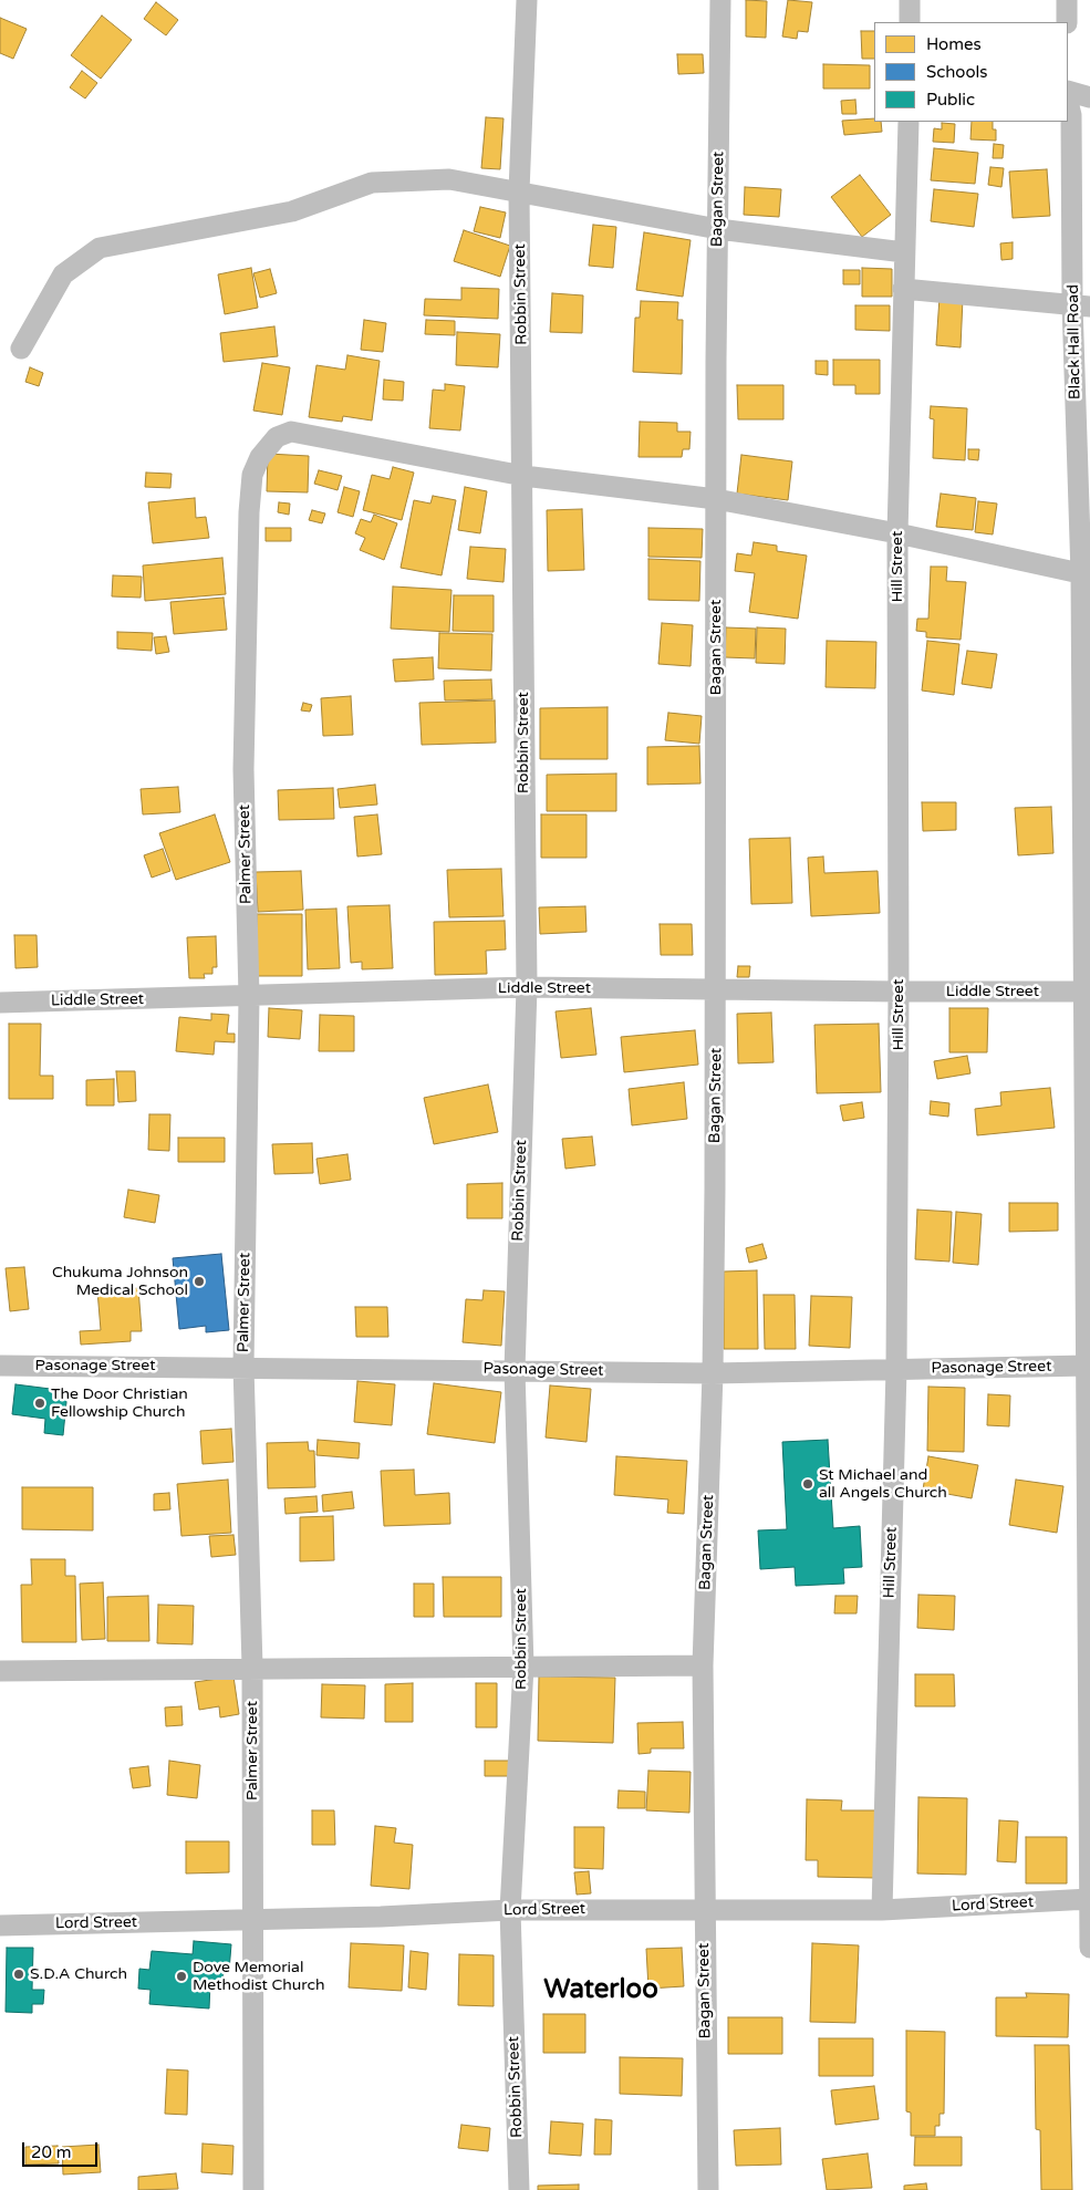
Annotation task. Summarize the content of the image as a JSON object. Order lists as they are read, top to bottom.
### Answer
{
  "streets": {
    "street": [
      "Bagan Street",
      "Robbin Street",
      "Black Hall Road",
      "Hill Street",
      "Palmer Street",
      "Liddle Street",
      "Pasonage Street",
      "Lord Street"
    ]
  },
  "crossings": [
    ["Bagan Street", "Liddle Street"],
    ["Bagan Street", "Pasonage Street"],
    ["Bagan Street", "Lord Street"],
    ["Robbin Street", "Palmer Street"],
    ["Robbin Street", "Liddle Street"],
    ["Robbin Street", "Pasonage Street"],
    ["Robbin Street", "Lord Street"],
    ["Black Hall Road", "Liddle Street"],
    ["Black Hall Road", "Pasonage Street"],
    ["Black Hall Road", "Lord Street"],
    ["Hill Street", "Liddle Street"],
    ["Hill Street", "Pasonage Street"],
    ["Hill Street", "Lord Street"],
    ["Palmer Street", "Liddle Street"],
    ["Palmer Street", "Pasonage Street"],
    ["Palmer Street", "Lord Street"]
  ],
  "districts": ["Waterloo"],
  "places": [
    "Chukuma Johnson Medical School",
    "The Door Christian Fellowship Church",
    "St Michael and all Angels Church",
    "S.D.A Church",
    "Dove Memorial Methodist Church"
  ],
  "legend": ["Homes", "Schools", "Public"],
  "scale_bar": "20 m"
}
